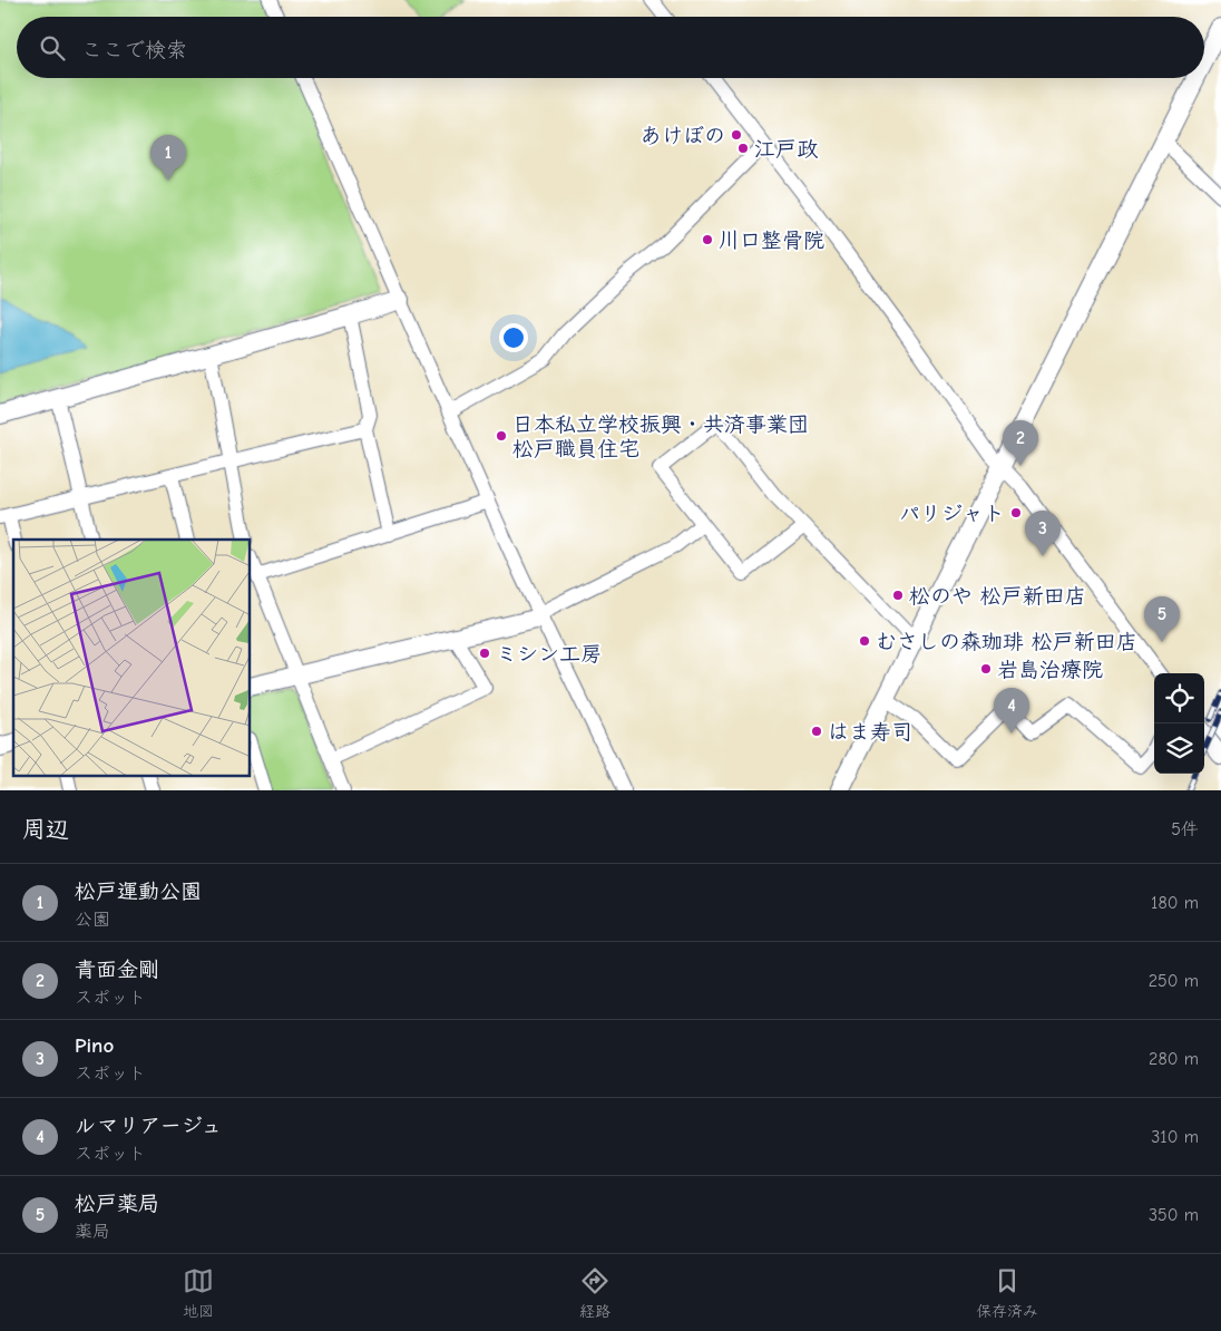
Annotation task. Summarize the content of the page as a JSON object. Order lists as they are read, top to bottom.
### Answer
{
  "places": [
    "あけぼの",
    "江戸政",
    "川口整骨院",
    "日本私立学校振興・共済事業団 松戸職員住宅",
    "パリジャト",
    "松のや 松戸新田店",
    "むさしの森珈琲 松戸新田店",
    "ミシン工房",
    "岩島治療院",
    "はま寿司"
  ],
  "page": {
    "search": "ここで検索",
    "pins": [
      "1",
      "2",
      "3",
      "5",
      "4"
    ],
    "heading": ["周辺", "5件"],
    "list": [
      {
        "mark": "1",
        "name": "松戸運動公園",
        "note": "公園",
        "value": "180 m"
      },
      {
        "mark": "2",
        "name": "青面金剛",
        "note": "スポット",
        "value": "250 m"
      },
      {
        "mark": "3",
        "name": "Pino",
        "note": "スポット",
        "value": "280 m"
      },
      {
        "mark": "4",
        "name": "ルマリアージュ",
        "note": "スポット",
        "value": "310 m"
      },
      {
        "mark": "5",
        "name": "松戸薬局",
        "note": "薬局",
        "value": "350 m"
      }
    ],
    "nav": ["地図", "経路", "保存済み"]
  }
}
